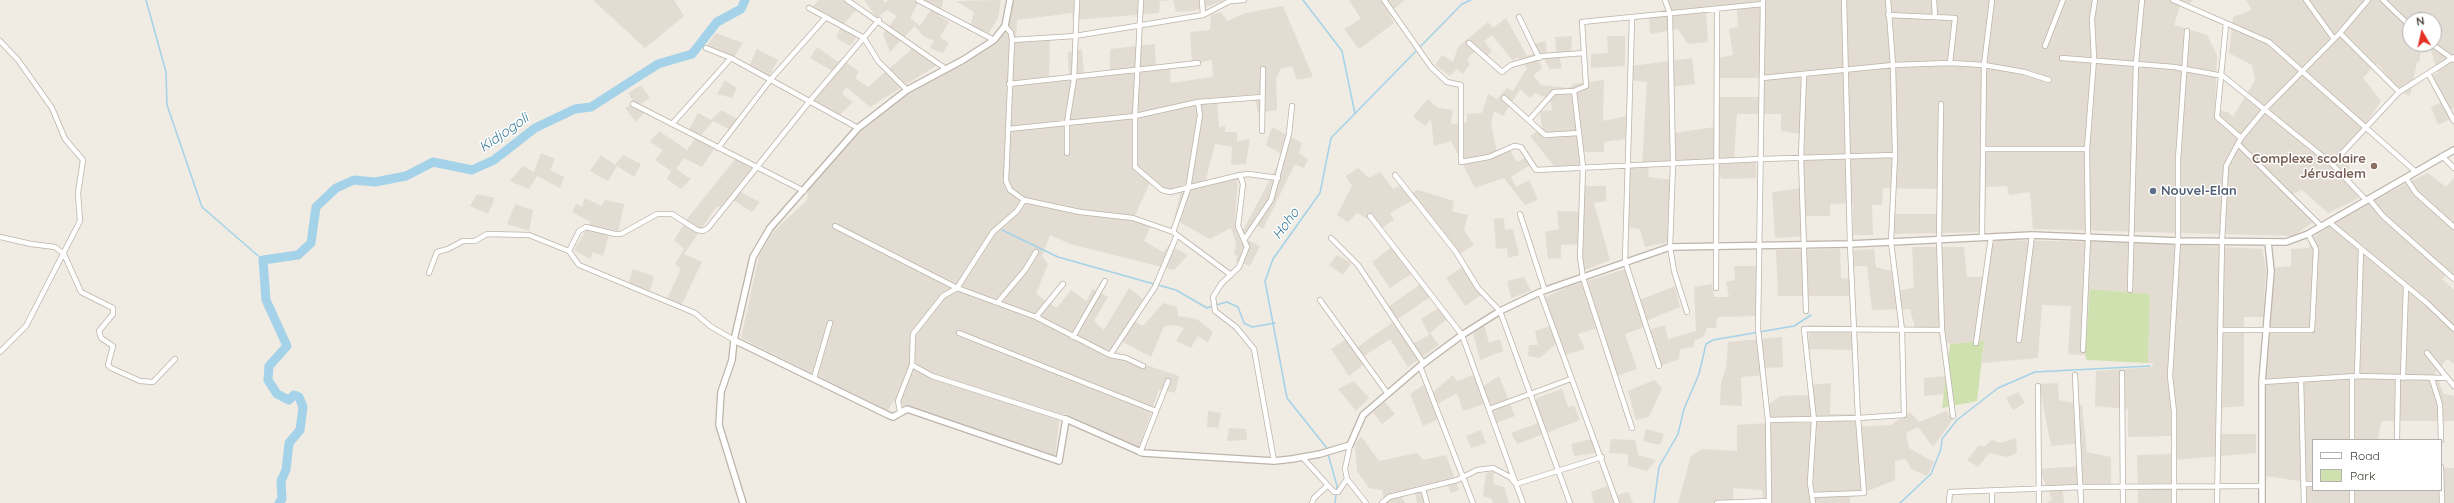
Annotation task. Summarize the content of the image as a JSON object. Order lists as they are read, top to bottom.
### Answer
{
  "water": ["Kidjogoli", "Hoho"],
  "places": ["Complexe scolaire Jérusalem", "Nouvel-Elan"],
  "legend": ["Road", "Park"],
  "north": "top"
}
